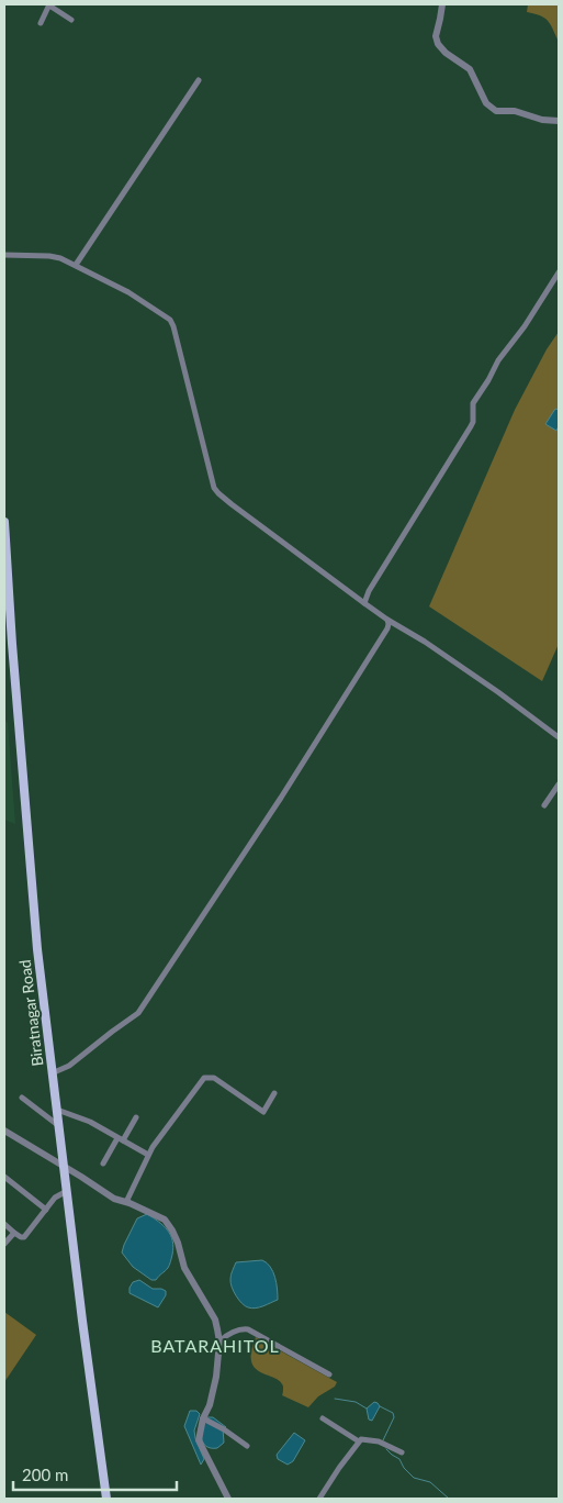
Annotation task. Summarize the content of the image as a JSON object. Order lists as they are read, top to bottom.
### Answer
{
  "streets": {
    "main road": ["Biratnagar Road"]
  },
  "districts": ["BATARAHITOL"],
  "scale_bar": "200 m"
}
